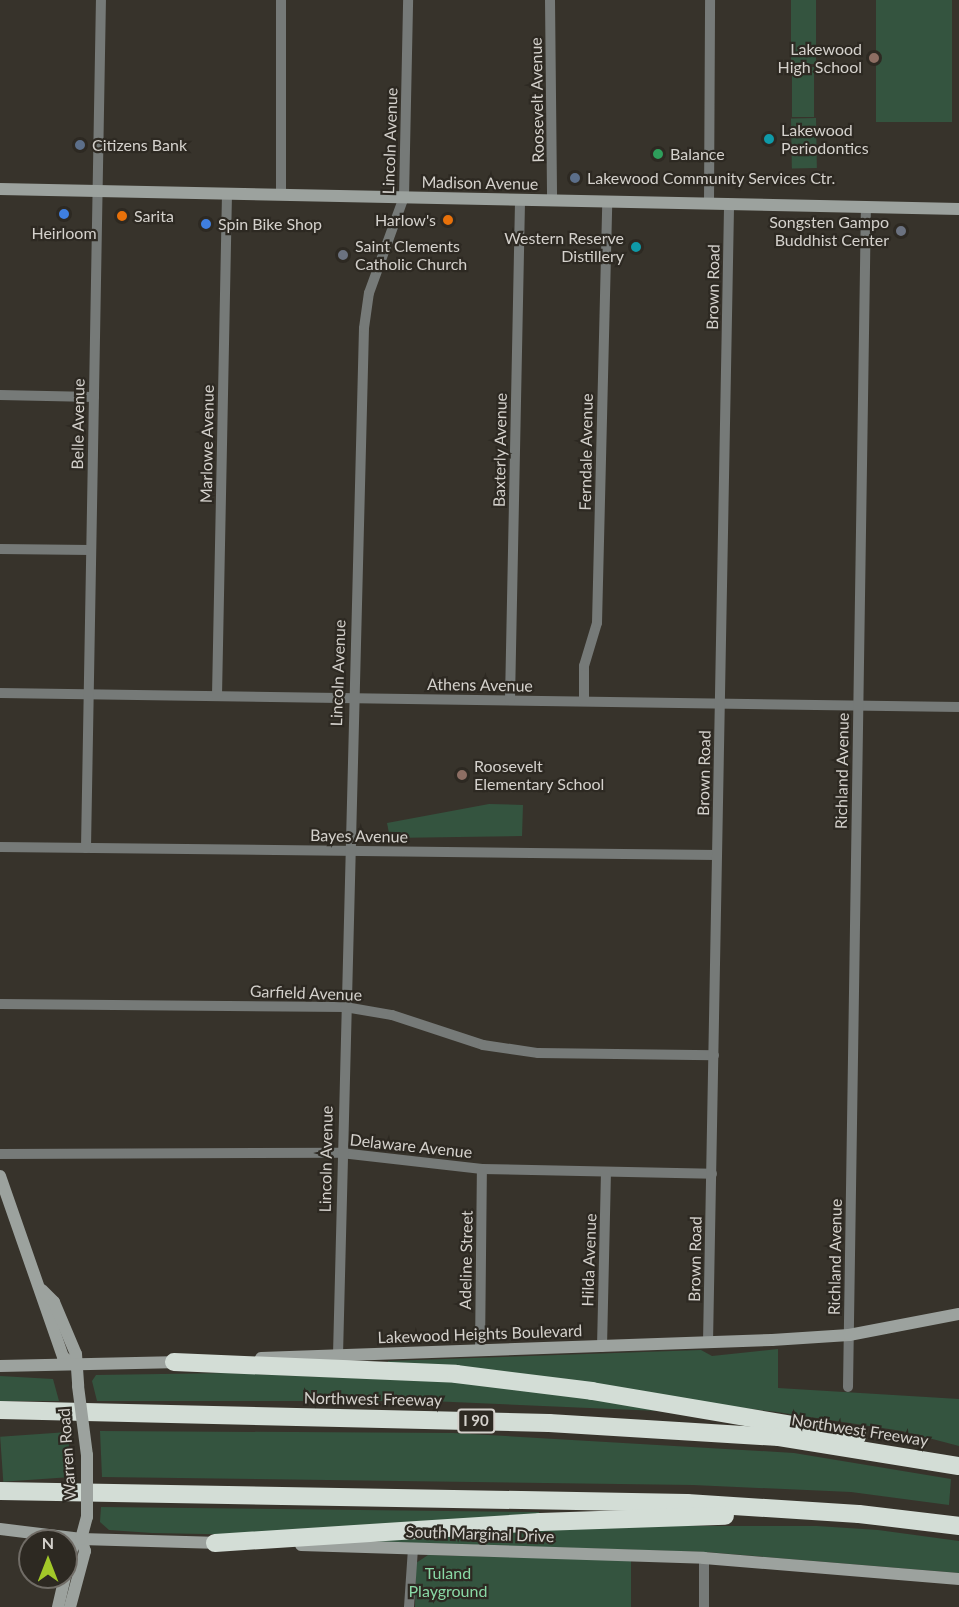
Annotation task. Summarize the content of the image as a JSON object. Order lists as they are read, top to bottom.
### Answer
{
  "streets": {
    "highway": ["Northwest Freeway", "I 90"],
    "main road": [
      "Madison Avenue",
      "Lakewood Heights Boulevard",
      "Warren Road",
      "South Marginal Drive"
    ],
    "street": [
      "Roosevelt Avenue",
      "Lincoln Avenue",
      "Brown Road",
      "Belle Avenue",
      "Marlowe Avenue",
      "Baxterly Avenue",
      "Ferndale Avenue",
      "Athens Avenue",
      "Richland Avenue",
      "Bayes Avenue",
      "Garfield Avenue",
      "Delaware Avenue",
      "Adeline Street",
      "Hilda Avenue"
    ]
  },
  "crossings": [
    ["Roosevelt Avenue", "Madison Avenue"],
    ["Lincoln Avenue", "Madison Avenue"],
    ["Lincoln Avenue", "Athens Avenue"],
    ["Lincoln Avenue", "Bayes Avenue"],
    ["Lincoln Avenue", "Garfield Avenue"],
    ["Lincoln Avenue", "Delaware Avenue"],
    ["Lincoln Avenue", "Lakewood Heights Boulevard"],
    ["Madison Avenue", "Brown Road"],
    ["Madison Avenue", "Belle Avenue"],
    ["Madison Avenue", "Marlowe Avenue"],
    ["Madison Avenue", "Baxterly Avenue"],
    ["Madison Avenue", "Ferndale Avenue"],
    ["Madison Avenue", "Richland Avenue"],
    ["Brown Road", "Athens Avenue"],
    ["Brown Road", "Bayes Avenue"],
    ["Brown Road", "Garfield Avenue"],
    ["Brown Road", "Delaware Avenue"],
    ["Brown Road", "Lakewood Heights Boulevard"],
    ["Belle Avenue", "Athens Avenue"],
    ["Belle Avenue", "Bayes Avenue"],
    ["Marlowe Avenue", "Athens Avenue"],
    ["Baxterly Avenue", "Athens Avenue"],
    ["Ferndale Avenue", "Athens Avenue"],
    ["Athens Avenue", "Richland Avenue"],
    ["Richland Avenue", "Lakewood Heights Boulevard"],
    ["Delaware Avenue", "Adeline Street"],
    ["Delaware Avenue", "Hilda Avenue"],
    ["Adeline Street", "Lakewood Heights Boulevard"],
    ["Hilda Avenue", "Lakewood Heights Boulevard"],
    ["Lakewood Heights Boulevard", "Warren Road"],
    ["Warren Road", "South Marginal Drive"]
  ],
  "parks": ["Tuland Playground"],
  "places": [
    "Lakewood High School",
    "Lakewood Periodontics",
    "Citizens Bank",
    "Balance",
    "Lakewood Community Services Ctr.",
    "Heirloom",
    "Sarita",
    "Harlow's",
    "Spin Bike Shop",
    "Songsten Gampo Buddhist Center",
    "Western Reserve Distillery",
    "Saint Clements Catholic Church",
    "Roosevelt Elementary School"
  ],
  "north": "top"
}
